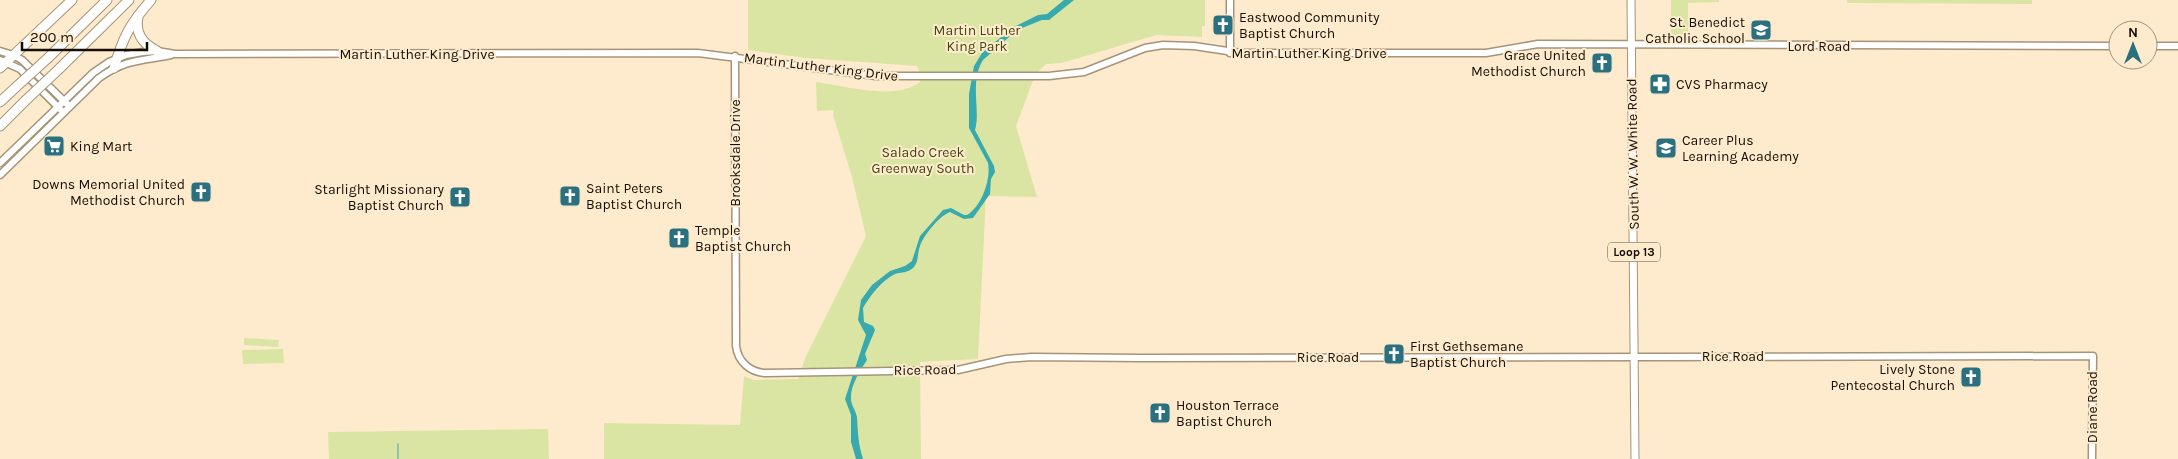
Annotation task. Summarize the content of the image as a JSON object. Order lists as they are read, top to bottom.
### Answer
{
  "streets": {
    "main road": ["South W. W. White Road", "Loop 13"],
    "street": [
      "Lord Road",
      "Martin Luther King Drive",
      "Brooksdale Drive",
      "Rice Road",
      "Diane Road"
    ]
  },
  "crossings": [
    ["Lord Road", "Martin Luther King Drive"],
    ["Lord Road", "South W. W. White Road"],
    ["Martin Luther King Drive", "Brooksdale Drive"],
    ["Brooksdale Drive", "Rice Road"],
    ["South W. W. White Road", "Rice Road"],
    ["Rice Road", "Diane Road"]
  ],
  "parks": ["Martin Luther King Park", "Salado Creek Greenway South"],
  "places": {
    "church": [
      "Eastwood Community Baptist Church",
      "Grace United Methodist Church",
      "Downs Memorial United Methodist Church",
      "Saint Peters Baptist Church",
      "Starlight Missionary Baptist Church",
      "Temple Baptist Church",
      "First Gethsemane Baptist Church",
      "Lively Stone Pentecostal Church",
      "Houston Terrace Baptist Church"
    ],
    "school or university": ["St. Benedict Catholic School", "Career Plus Learning Academy"],
    "pharmacy": ["CVS Pharmacy"],
    "supermarket": ["King Mart"]
  },
  "scale_bar": "200 m",
  "north": "top"
}
